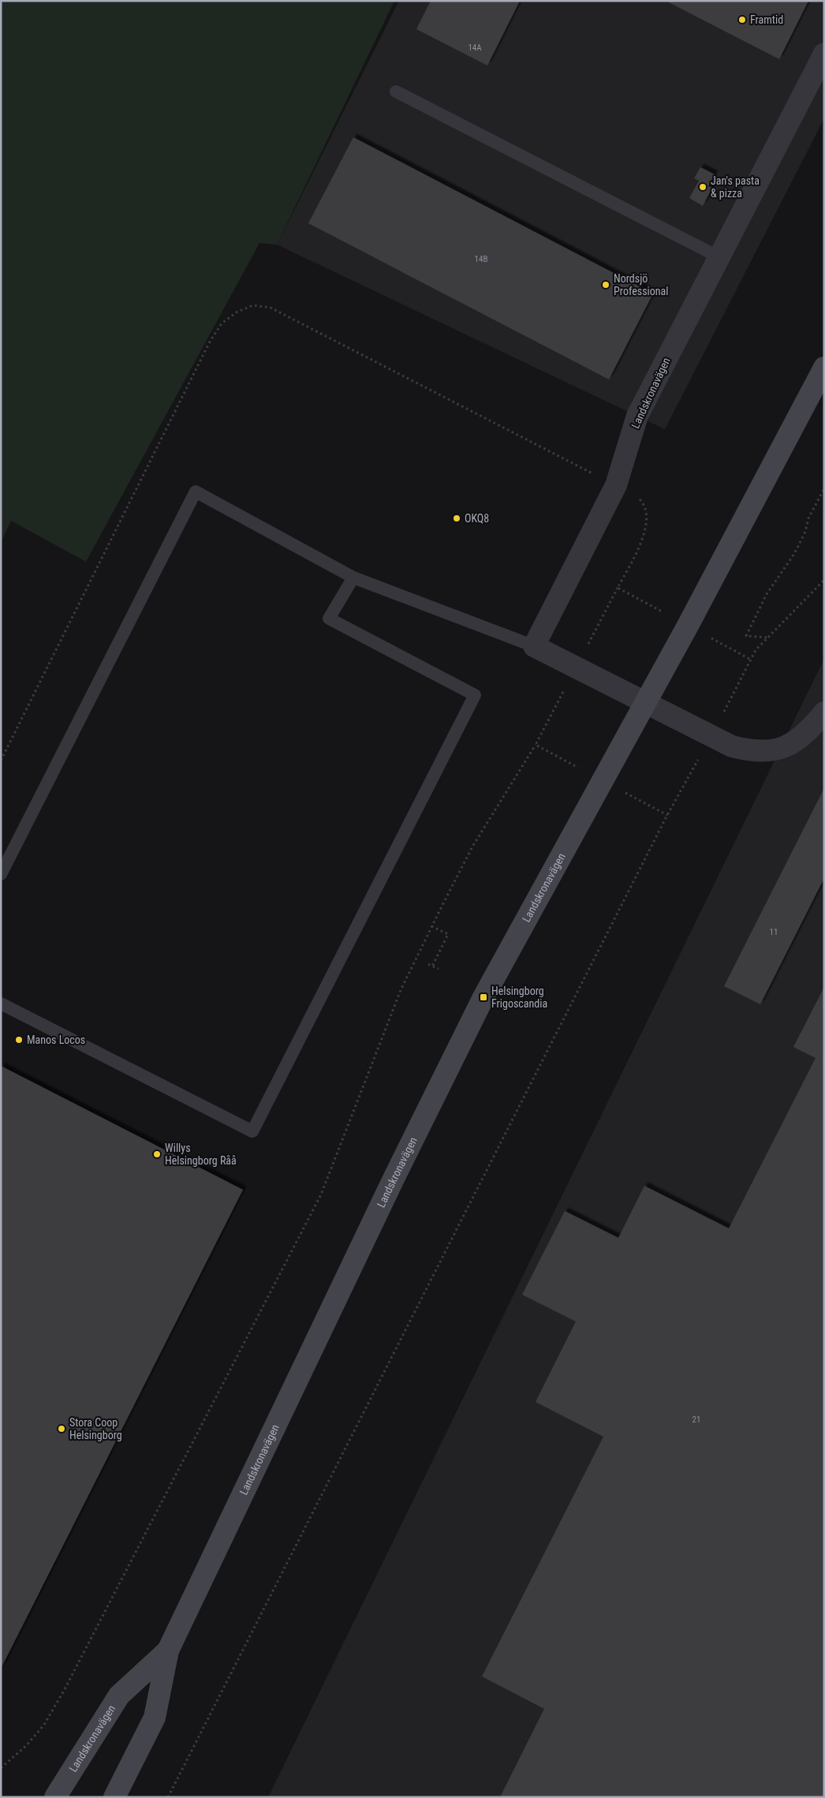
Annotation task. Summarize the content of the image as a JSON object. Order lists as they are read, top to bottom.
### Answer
{
  "streets": {
    "main road": ["Landskronavägen"]
  },
  "places": {
    "other": [
      "Framtid",
      "Jan's pasta & pizza",
      "Nordsjö Professional",
      "OKQ8",
      "Manos Locos",
      "Willys Helsingborg Råå",
      "Stora Coop Helsingborg"
    ],
    "transit": ["Helsingborg Frigoscandia"]
  },
  "house_numbers": [
    "14A",
    "14B",
    "11",
    "21"
  ]
}
